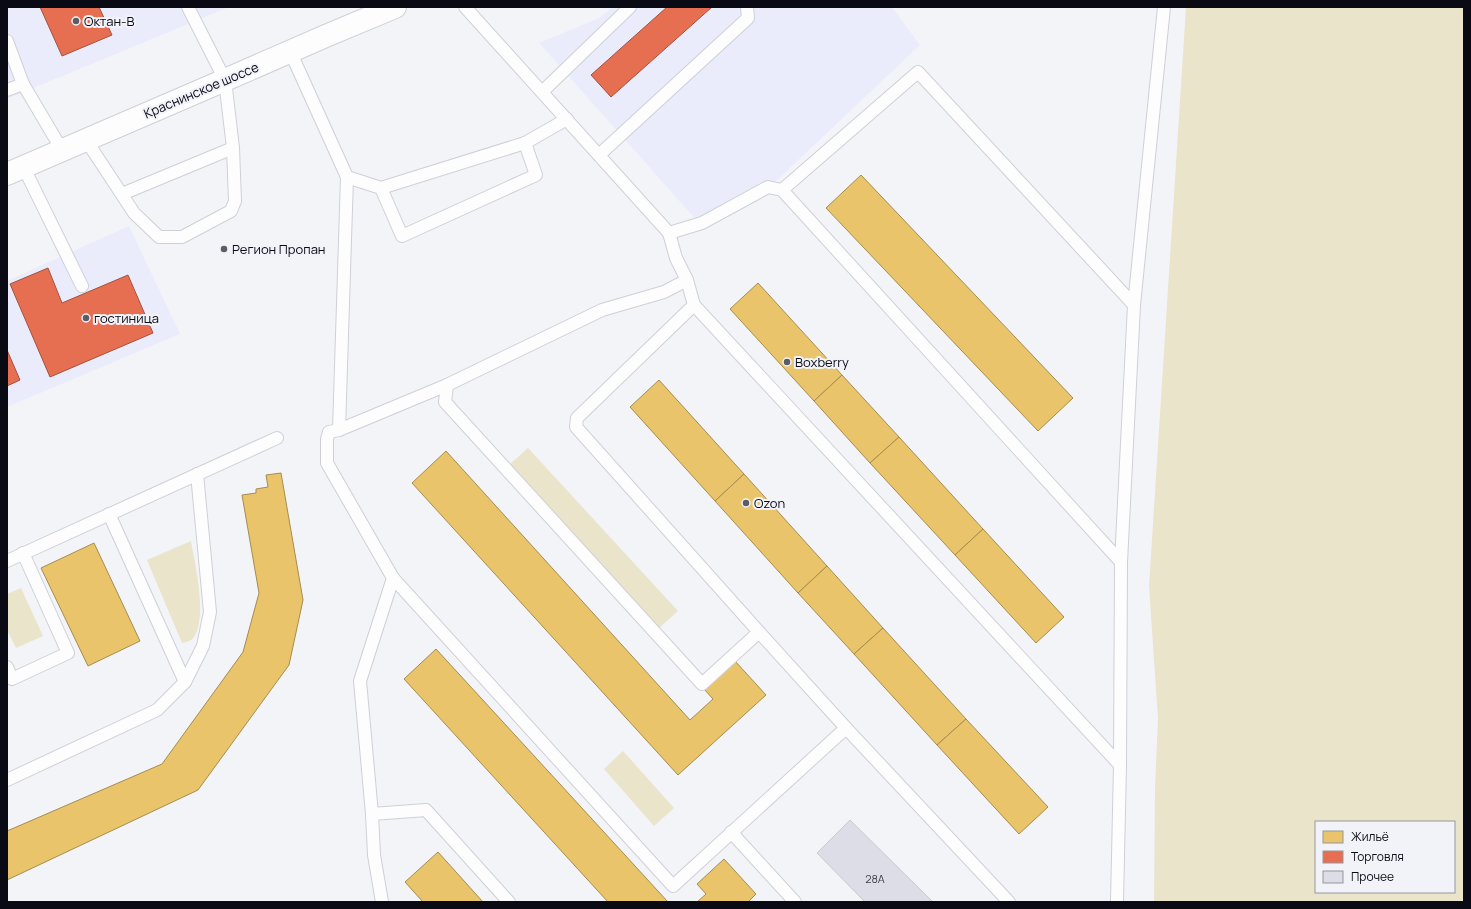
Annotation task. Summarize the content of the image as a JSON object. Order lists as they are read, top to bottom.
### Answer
{
  "streets": {
    "main road": ["Краснинское шоссе"]
  },
  "places": [
    "Октан-В",
    "Регион Пропан",
    "гостиница",
    "Boxberry",
    "Ozon"
  ],
  "house_numbers": ["28А"],
  "legend": ["Жильё", "Торговля", "Прочее"]
}
